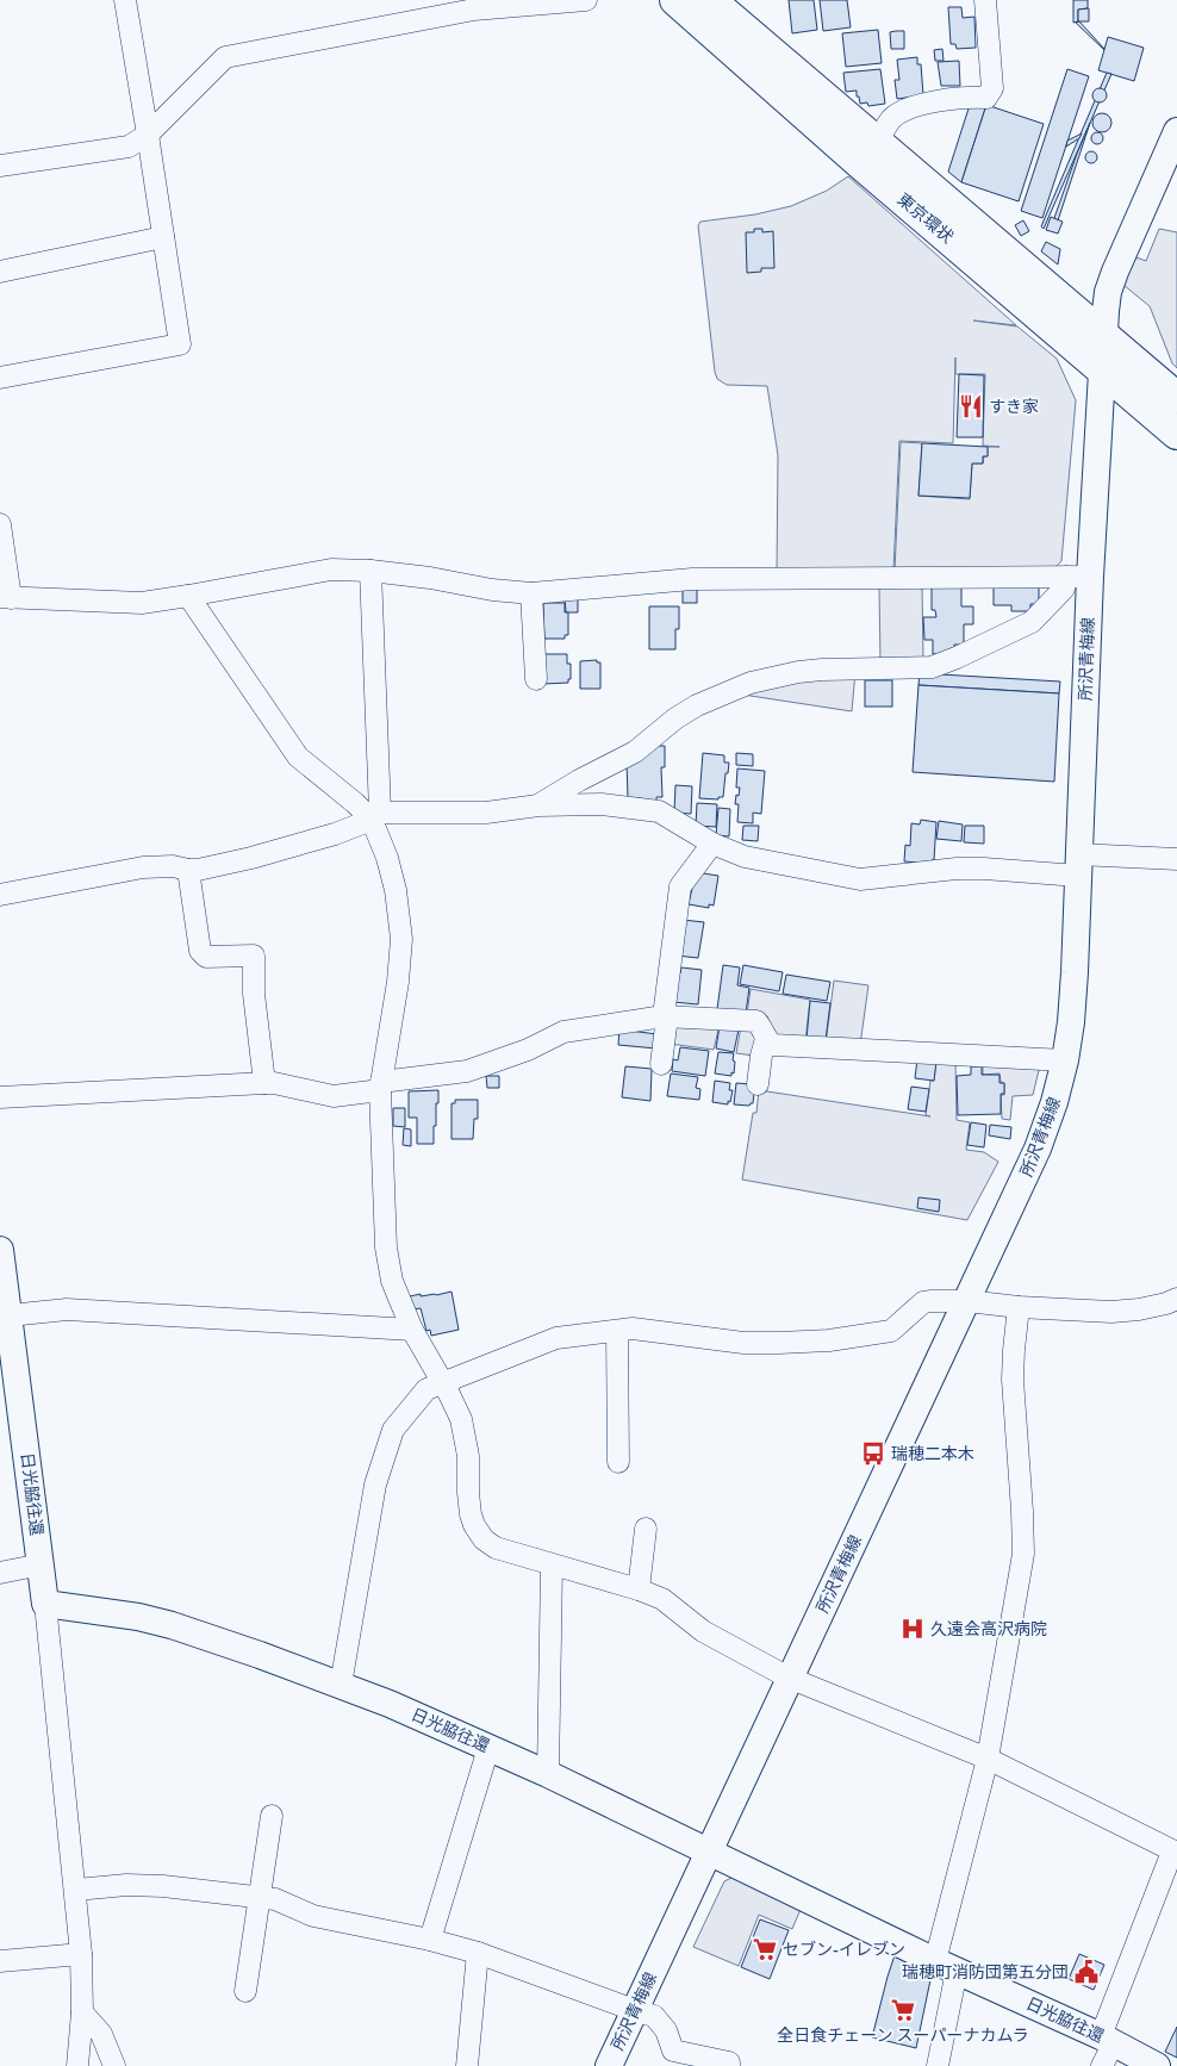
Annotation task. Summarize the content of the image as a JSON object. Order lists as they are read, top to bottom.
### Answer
{
  "streets": {
    "highway": ["東京環状"],
    "main road": ["所沢青梅線", "日光脇往還"]
  },
  "crossings": [
    ["東京環状", "所沢青梅線"],
    ["所沢青梅線", "日光脇往還"]
  ],
  "places": {
    "restaurant": ["すき家"],
    "bus stop": ["瑞穂二本木"],
    "hospital": ["久遠会高沢病院"],
    "supermarket": ["セブン-イレブン", "全日食チェーン スーパーナカムラ"],
    "public building": ["瑞穂町消防団第五分団"]
  }
}
